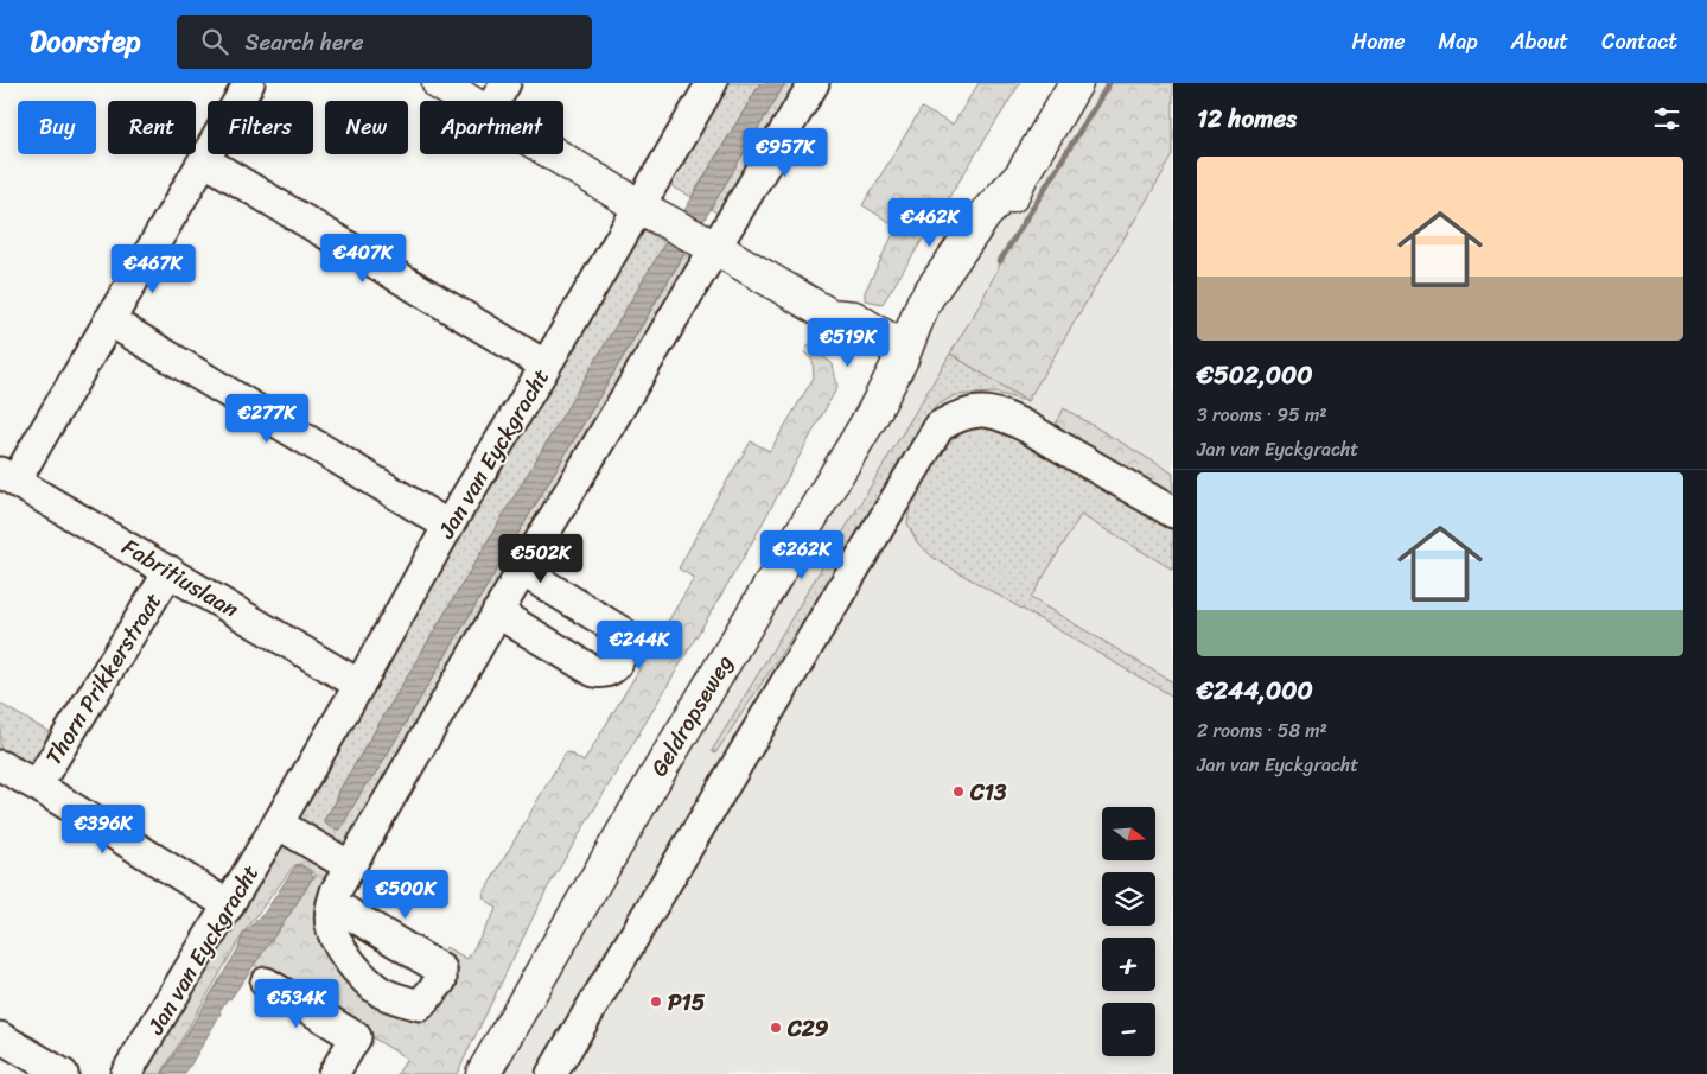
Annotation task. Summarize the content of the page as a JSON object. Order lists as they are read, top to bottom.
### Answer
{
  "streets": {
    "main road": ["Geldropseweg"],
    "street": ["Jan van Eyckgracht", "Fabritiuslaan", "Thorn Prikkerstraat"]
  },
  "crossings": [
    ["Jan van Eyckgracht", "Fabritiuslaan"],
    ["Fabritiuslaan", "Thorn Prikkerstraat"]
  ],
  "places": ["C13", "P15", "C29"],
  "north": "right",
  "page": {
    "header": "Doorstep",
    "search": "Search here",
    "nav": [
      "Home",
      "Map",
      "About",
      "Contact"
    ],
    "heading": "12 homes",
    "chip": [
      "Buy",
      "Rent",
      "Filters",
      "New",
      "Apartment"
    ],
    "price": [
      "€957K",
      "€462K",
      "€407K",
      "€467K",
      "€519K",
      "€277K",
      "€262K",
      "€502K",
      "€244K",
      "€396K",
      "€500K",
      "€534K"
    ],
    "list": [
      {
        "name": "€502,000",
        "note": "3 rooms · 95 m² · Jan van Eyckgracht"
      },
      {
        "name": "€244,000",
        "note": "2 rooms · 58 m² · Jan van Eyckgracht"
      }
    ],
    "map_buttons": ["+", "−"]
  }
}
